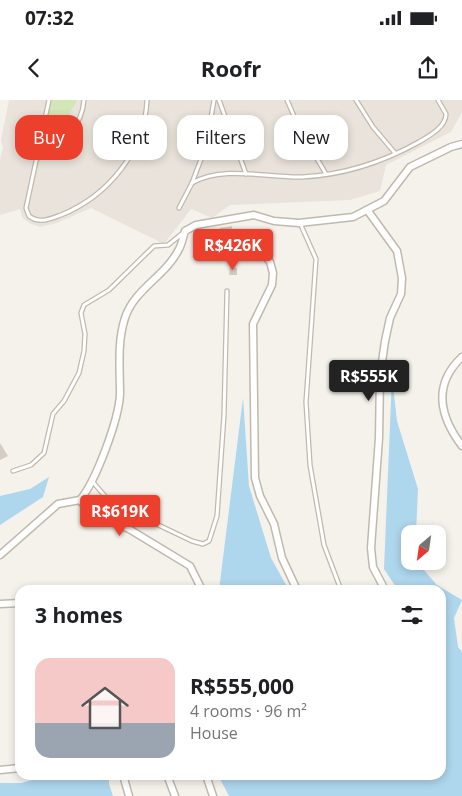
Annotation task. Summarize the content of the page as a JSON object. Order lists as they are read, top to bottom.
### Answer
{
  "north": "bottom left",
  "page": {
    "status": "07:32",
    "header": "Roofr",
    "chip": [
      "Buy",
      "Rent",
      "Filters",
      "New"
    ],
    "price": ["R$426K", "R$555K", "R$619K"],
    "heading": "3 homes",
    "list": [
      {
        "name": "R$555,000",
        "note": "4 rooms · 96 m² · House"
      }
    ]
  }
}
